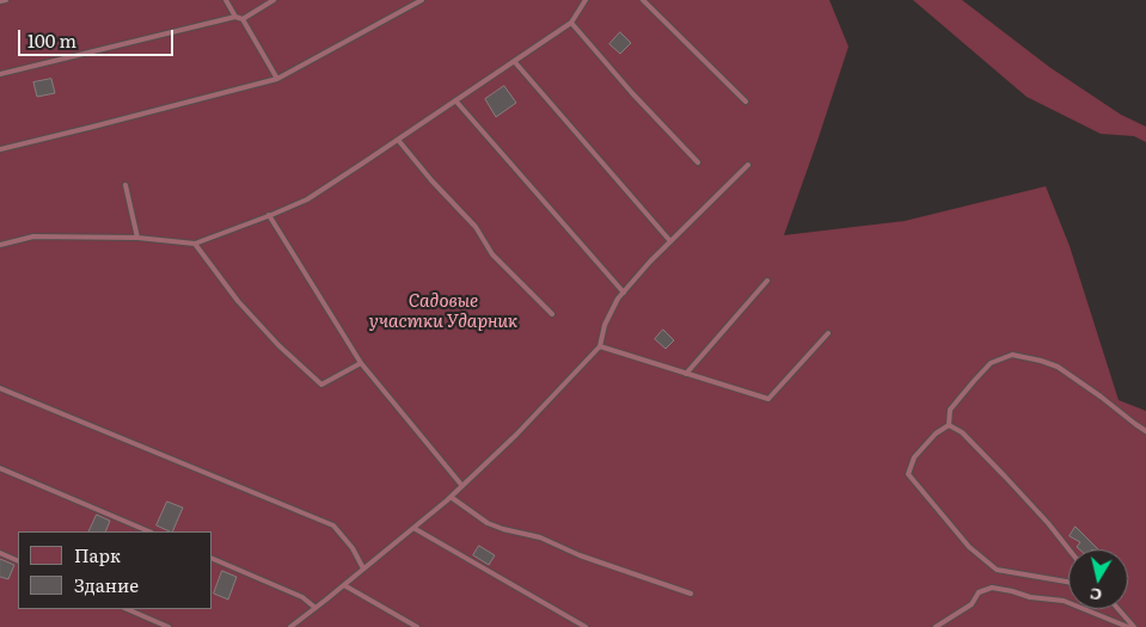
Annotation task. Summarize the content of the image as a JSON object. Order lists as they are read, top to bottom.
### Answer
{
  "parks": ["Садовые участки Ударник"],
  "legend": ["Парк", "Здание"],
  "scale_bar": "100 m",
  "north": "bottom"
}
